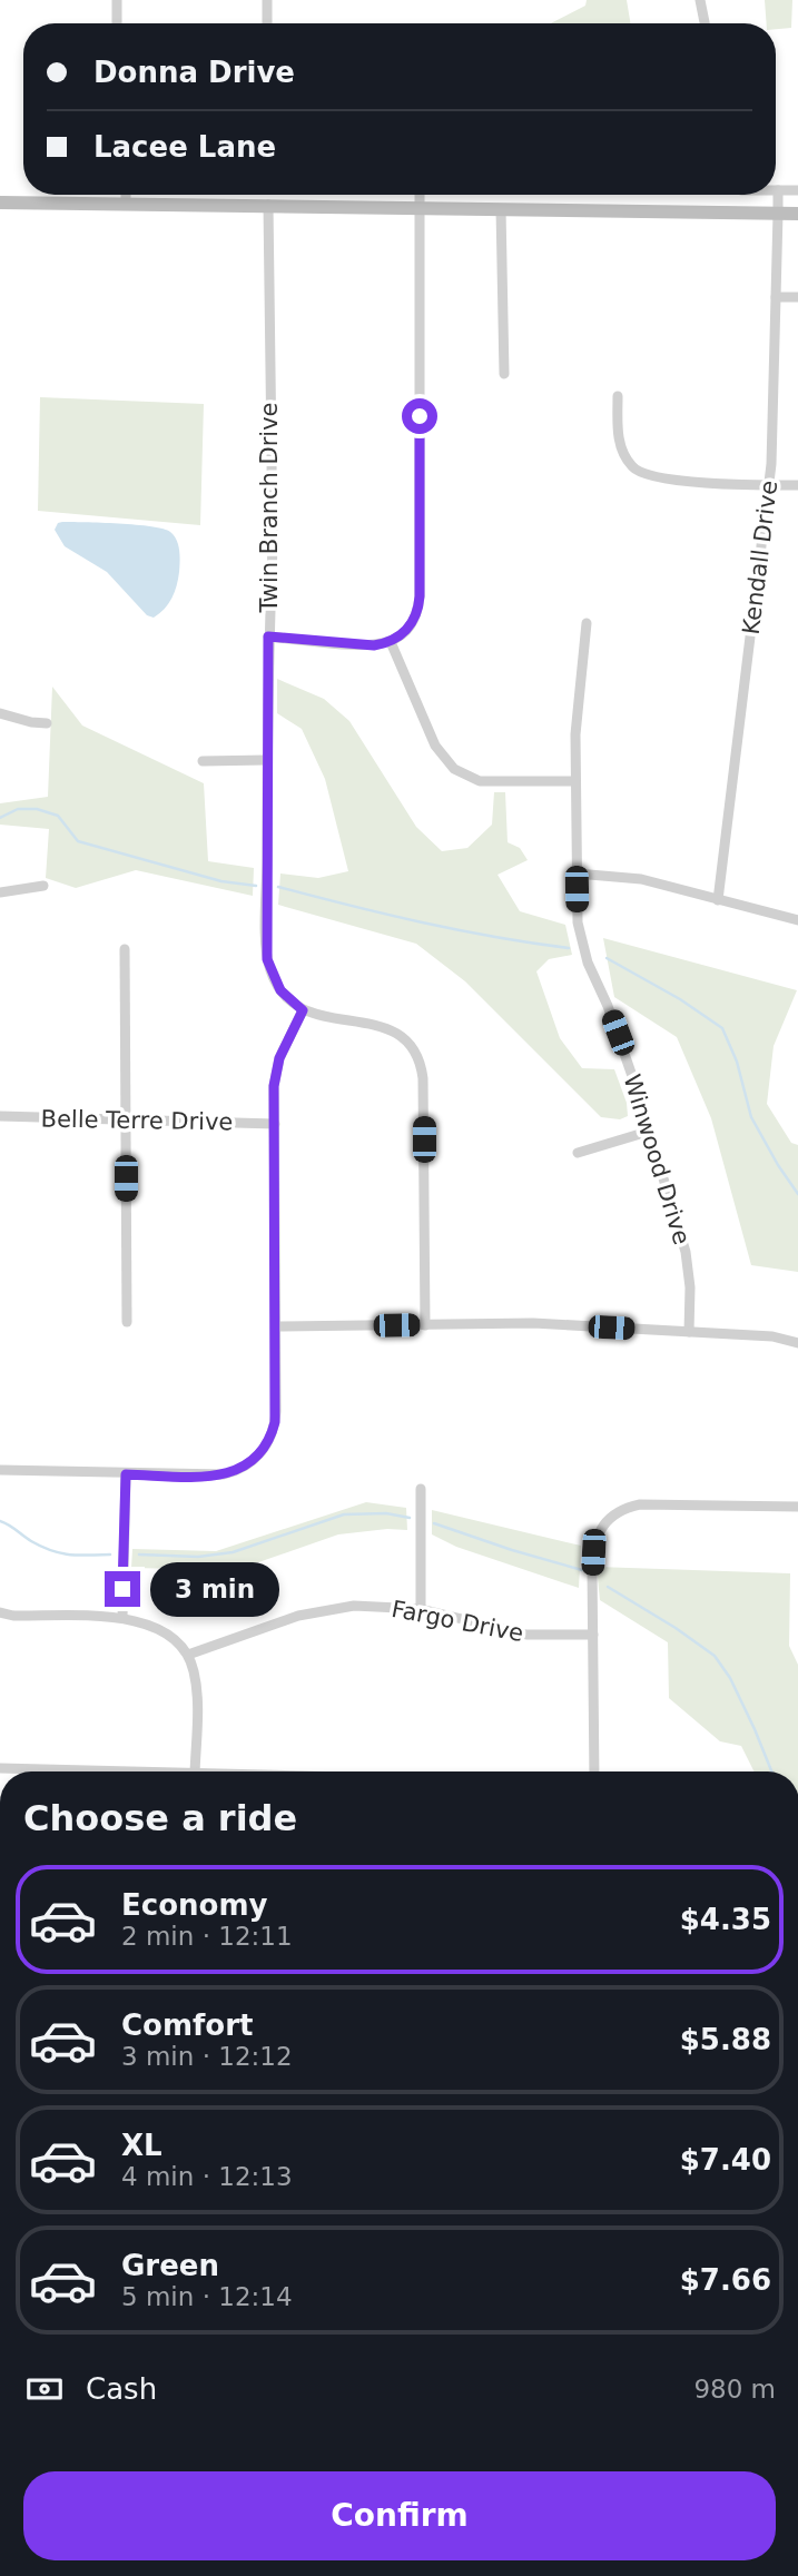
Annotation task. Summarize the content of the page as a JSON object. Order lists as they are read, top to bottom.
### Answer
{
  "streets": {
    "street": [
      "Twin Branch Drive",
      "Kendall Drive",
      "Belle Terre Drive",
      "Winwood Drive",
      "Fargo Drive"
    ]
  },
  "page": {
    "banner": ["Donna Drive", "Lacee Lane"],
    "bubble": "3 min",
    "heading": "Choose a ride",
    "list": [
      {
        "name": "Economy",
        "note": "2 min · 12:11",
        "value": "$4.35"
      },
      {
        "name": "Comfort",
        "note": "3 min · 12:12",
        "value": "$5.88"
      },
      {
        "name": "XL",
        "note": "4 min · 12:13",
        "value": "$7.40"
      },
      {
        "name": "Green",
        "note": "5 min · 12:14",
        "value": "$7.66"
      }
    ],
    "pay": ["Cash", "980 m"],
    "buttons": "Confirm"
  }
}
